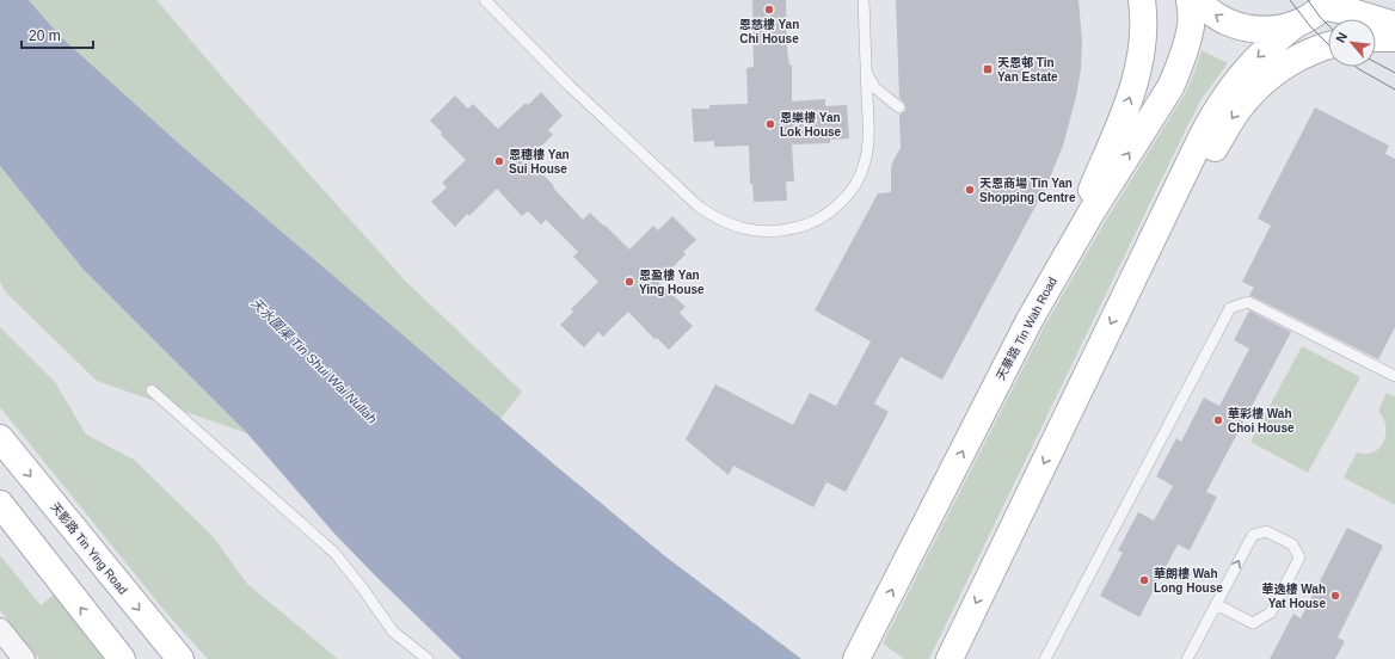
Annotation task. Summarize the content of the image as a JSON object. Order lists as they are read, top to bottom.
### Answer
{
  "streets": {
    "main road": ["天華路 Tin Wah Road", "天影路 Tin Ying Road"]
  },
  "water": ["天水圍渠 Tin Shui Wai Nullah"],
  "places": {
    "other": [
      "恩慈樓 Yan Chi House",
      "恩樂樓 Yan Lok House",
      "恩穗樓 Yan Sui House",
      "天恩商場 Tin Yan Shopping Centre",
      "恩盈樓 Yan Ying House",
      "華彩樓 Wah Choi House",
      "華朗樓 Wah Long House",
      "華逸樓 Wah Yat House"
    ],
    "transit": ["天恩邨 Tin Yan Estate"]
  },
  "scale_bar": "20 m",
  "north": "top left"
}
